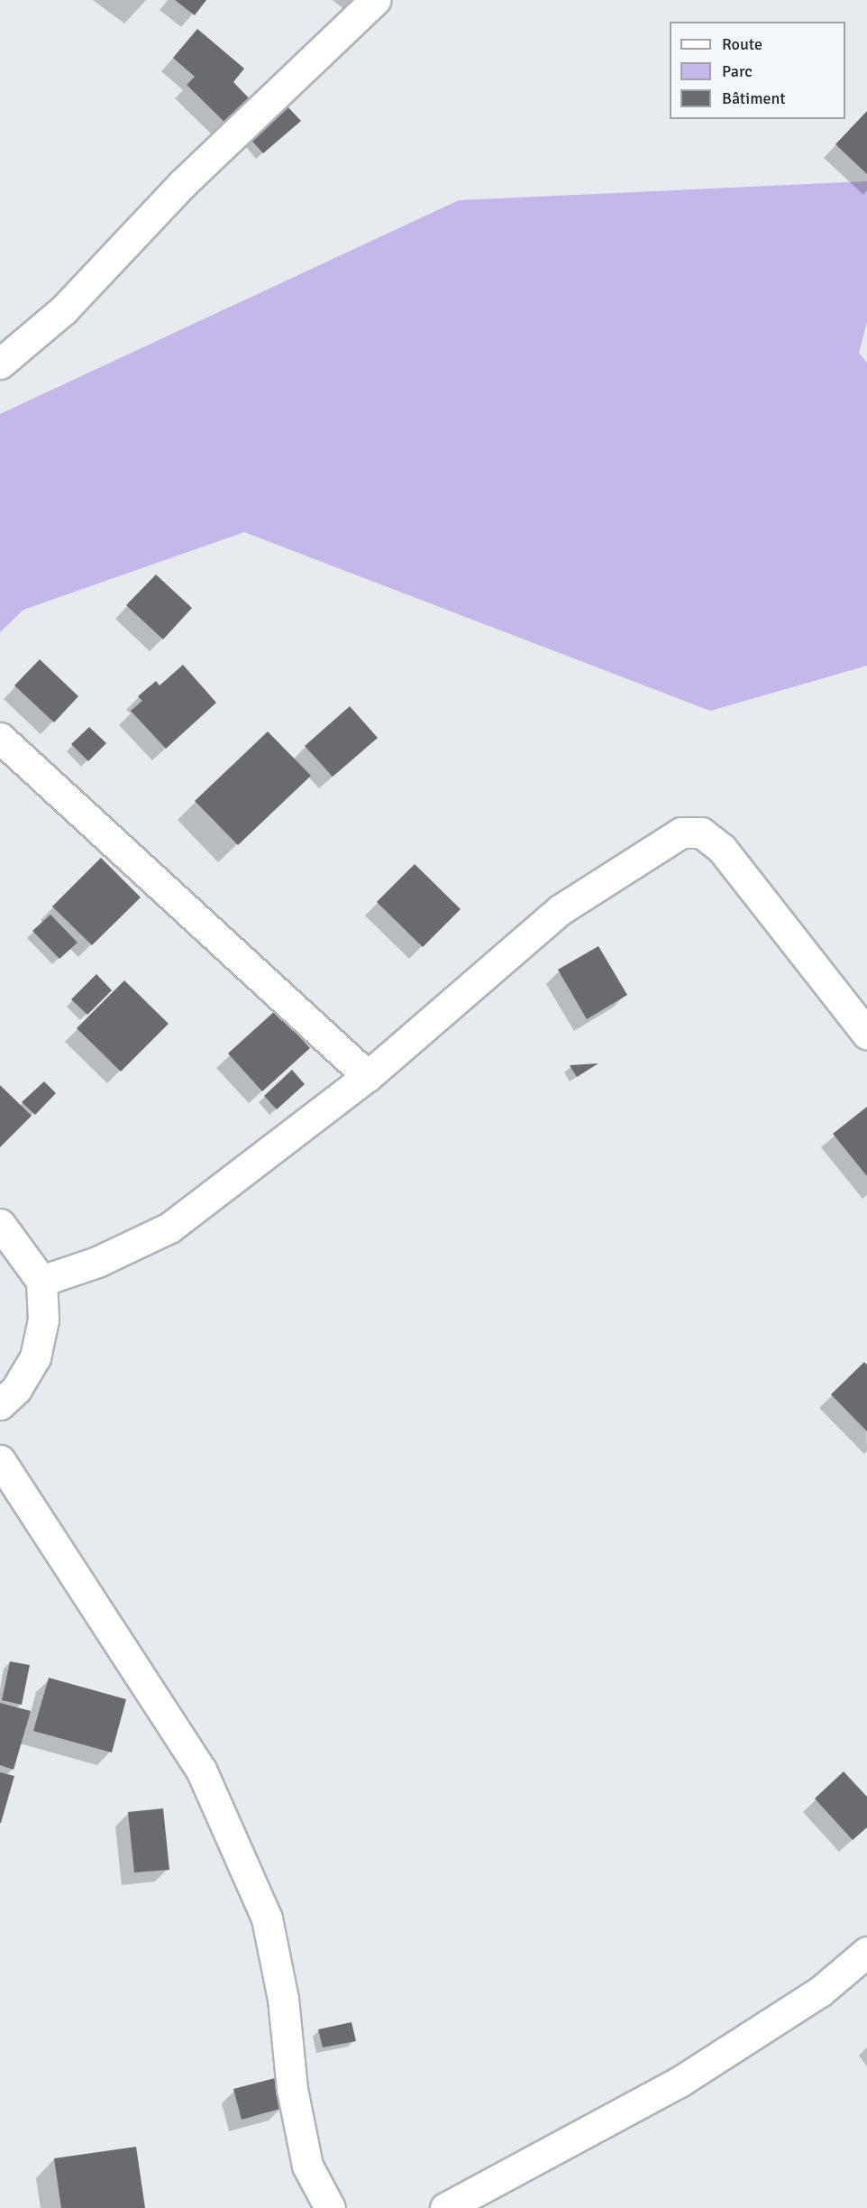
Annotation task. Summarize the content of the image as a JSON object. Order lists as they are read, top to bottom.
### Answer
{
  "legend": ["Route", "Parc", "Bâtiment"]
}
